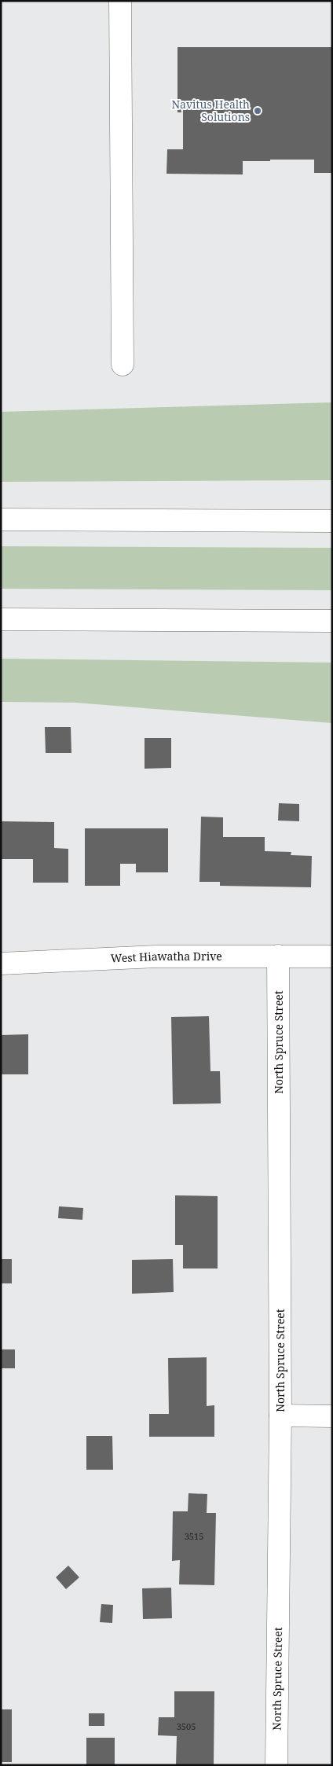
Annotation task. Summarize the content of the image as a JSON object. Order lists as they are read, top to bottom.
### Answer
{
  "streets": {
    "main road": ["West Hiawatha Drive", "North Spruce Street"]
  },
  "crossings": [
    ["West Hiawatha Drive", "North Spruce Street"]
  ],
  "places": ["Navitus Health Solutions"],
  "house_numbers": ["3515", "3505"]
}
